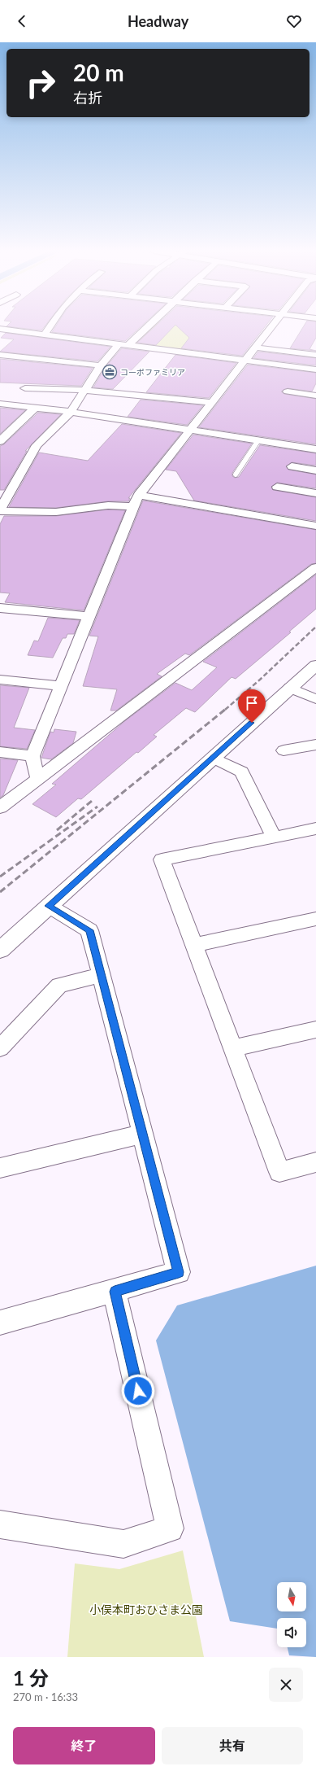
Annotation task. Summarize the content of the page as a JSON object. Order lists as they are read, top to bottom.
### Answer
{
  "parks": ["小俣本町おひさま公園"],
  "places": {
    "office": ["コーポファミリア"]
  },
  "north": "bottom",
  "page": {
    "header": "Headway",
    "turn": ["20 m", "右折"],
    "heading": ["1 分", "270 m · 16:33"],
    "buttons": ["終了", "共有"]
  }
}
